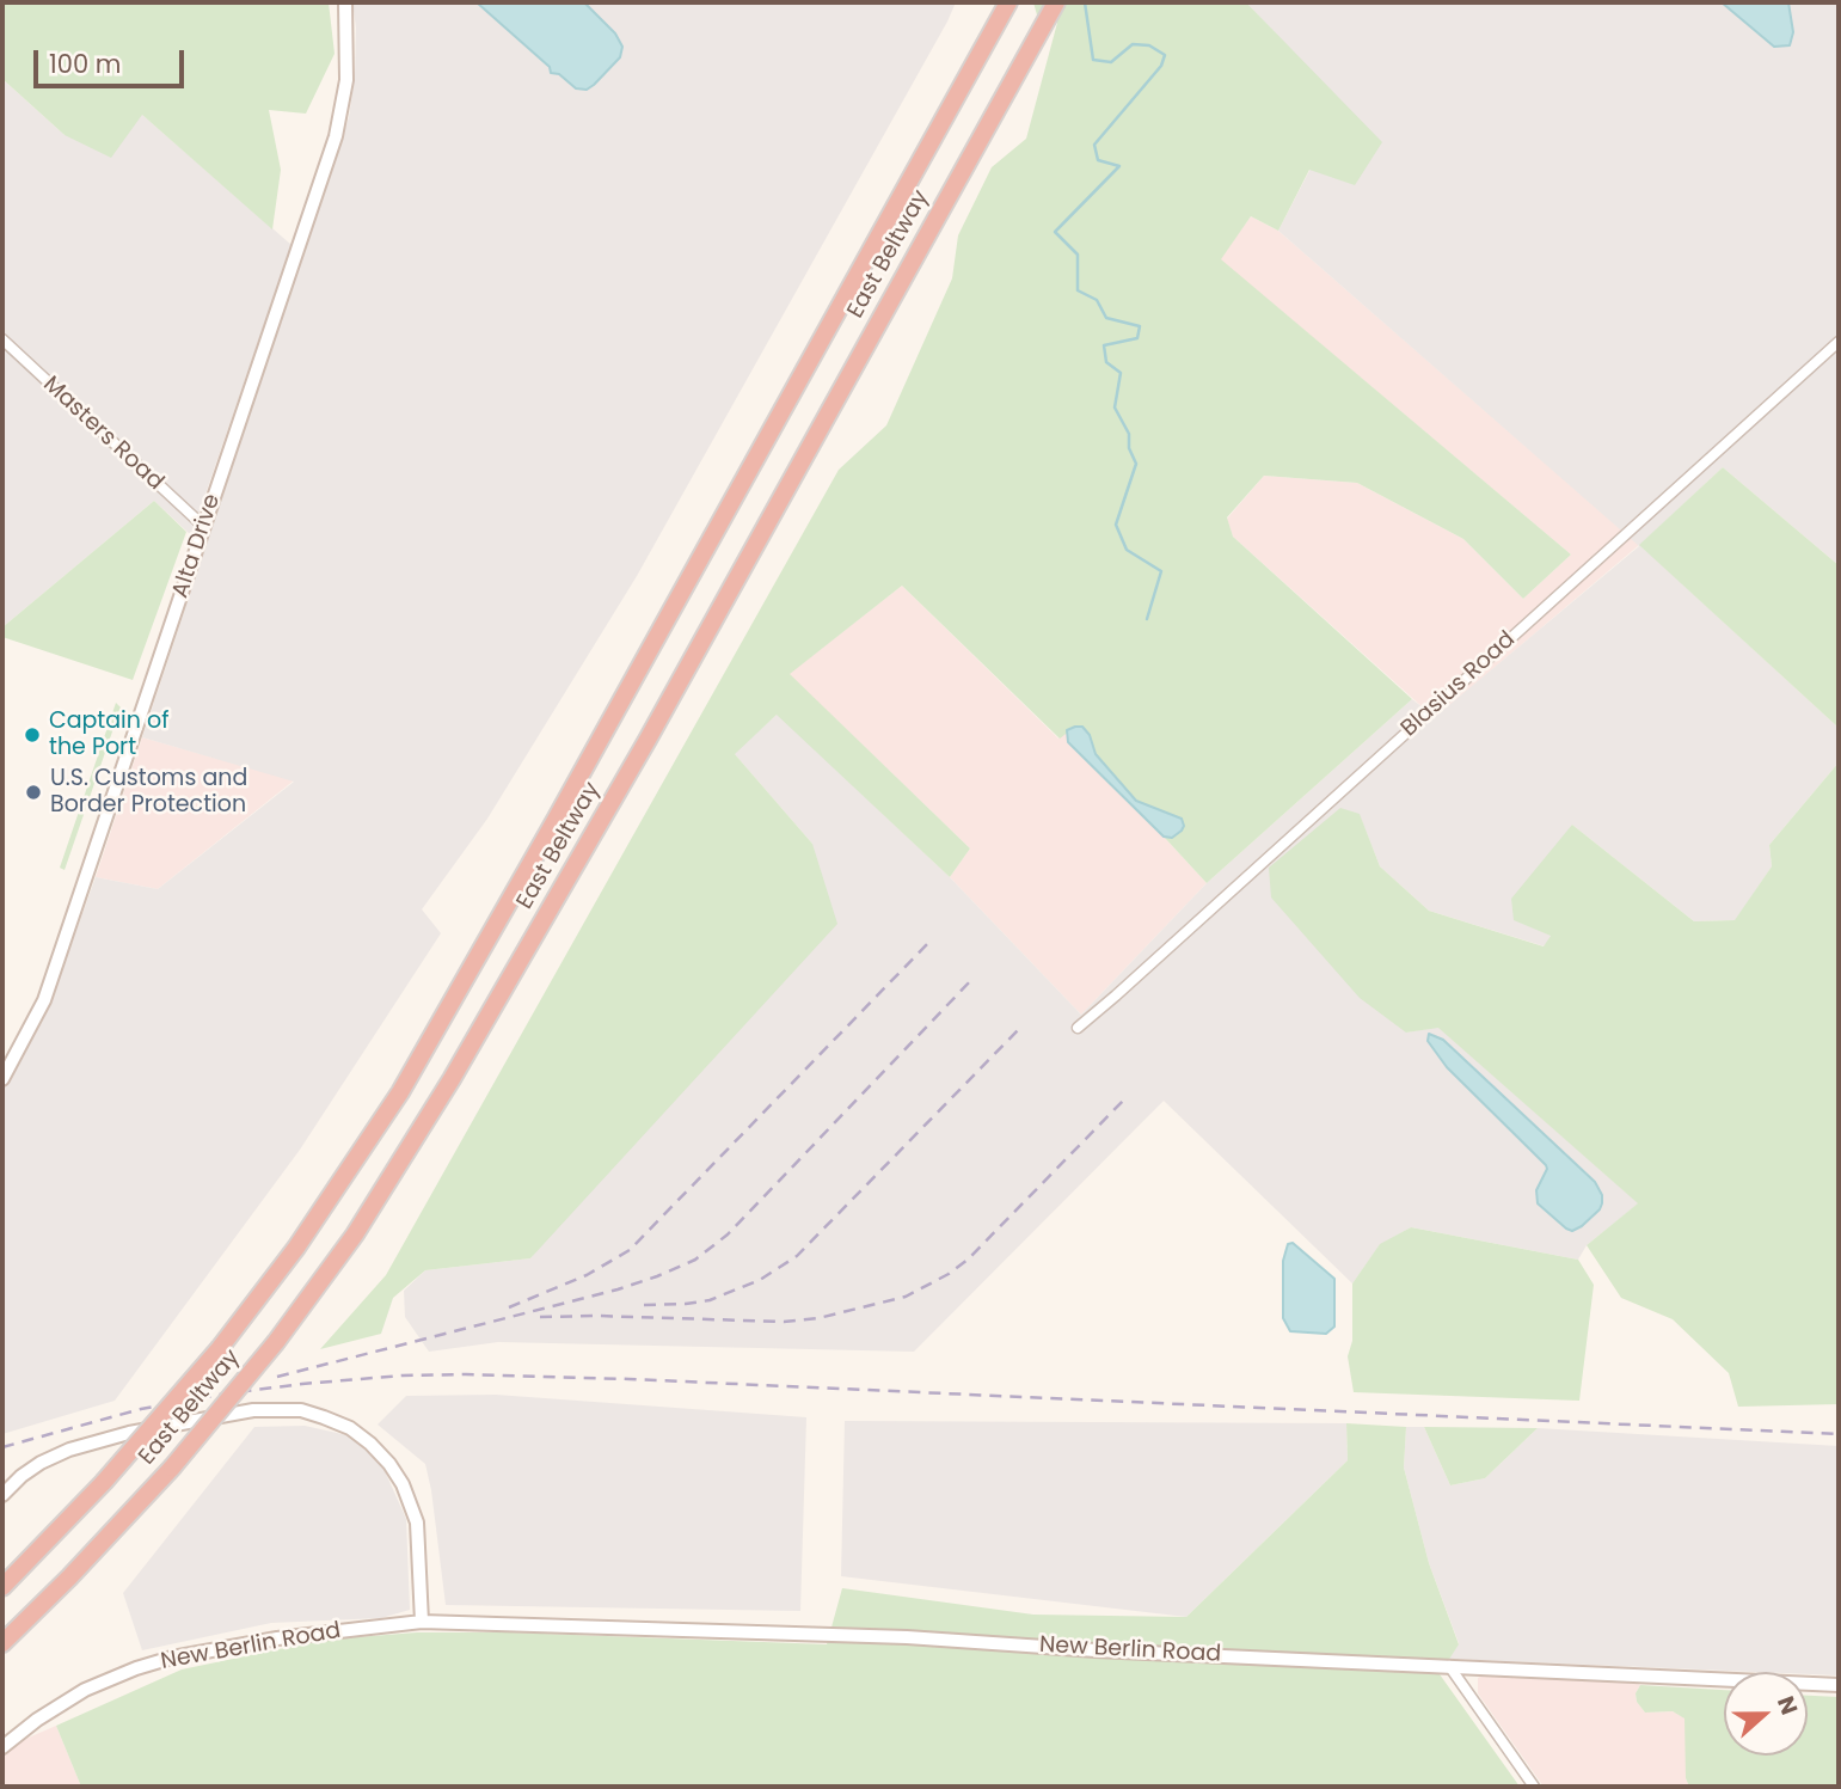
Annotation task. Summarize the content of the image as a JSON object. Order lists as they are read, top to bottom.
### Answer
{
  "streets": {
    "highway": ["East Beltway"],
    "street": [
      "Masters Road",
      "Alta Drive",
      "Blasius Road",
      "New Berlin Road"
    ]
  },
  "crossings": [
    ["Masters Road", "Alta Drive"]
  ],
  "places": ["Captain of the Port", "U.S. Customs and Border Protection"],
  "scale_bar": "100 m",
  "north": "right"
}
